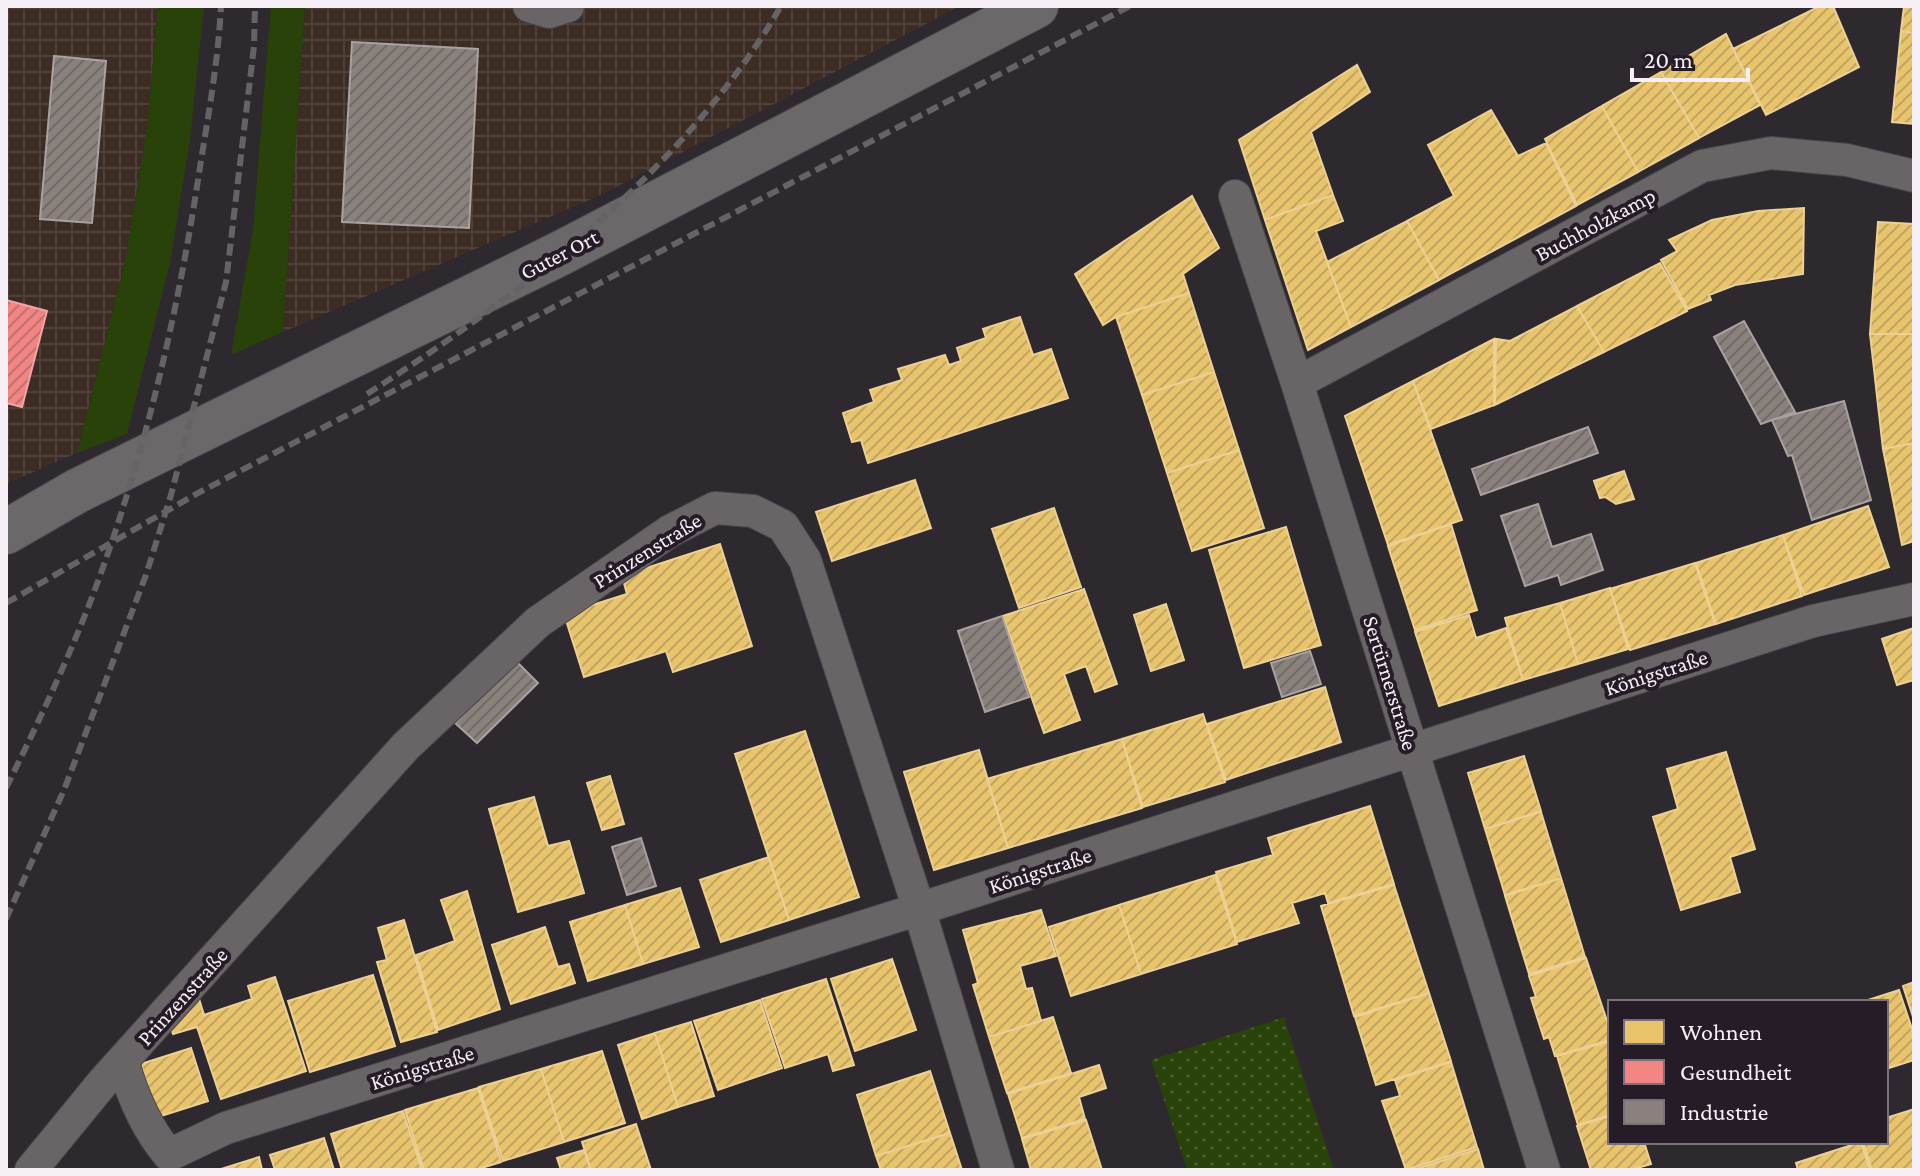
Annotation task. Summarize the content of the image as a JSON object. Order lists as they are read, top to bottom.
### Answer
{
  "streets": {
    "main road": ["Guter Ort"],
    "street": [
      "Buchholzkamp",
      "Prinzenstraße",
      "Königstraße",
      "Sertürnerstraße"
    ]
  },
  "crossings": [
    ["Buchholzkamp", "Sertürnerstraße"],
    ["Prinzenstraße", "Königstraße"],
    ["Königstraße", "Sertürnerstraße"]
  ],
  "legend": ["Wohnen", "Gesundheit", "Industrie"],
  "scale_bar": "20 m"
}
